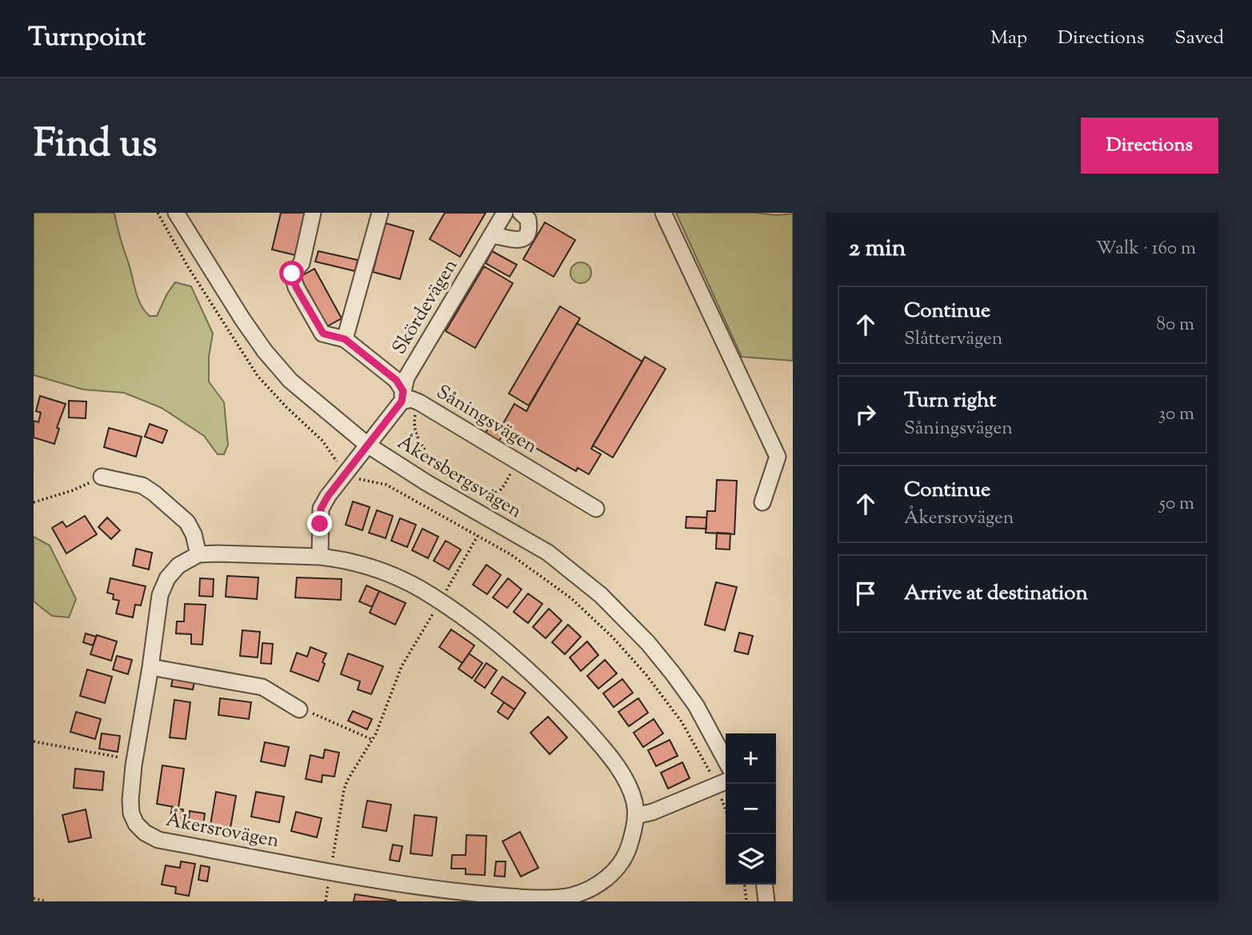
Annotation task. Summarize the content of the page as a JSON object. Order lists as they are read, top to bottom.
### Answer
{
  "streets": {
    "street": [
      "Skördevägen",
      "Såningsvägen",
      "Åkersbergsvägen",
      "Åkersrovägen"
    ]
  },
  "crossings": [
    ["Skördevägen", "Såningsvägen"]
  ],
  "page": {
    "header": "Turnpoint",
    "nav": ["Map", "Directions", "Saved"],
    "title": "Find us",
    "buttons": "Directions",
    "heading": ["2 min", "Walk · 160 m"],
    "list": [
      ["Continue", "Slåttervägen", "80 m"],
      ["Turn right", "Såningsvägen", "30 m"],
      ["Continue", "Åkersrovägen", "50 m"],
      "Arrive at destination"
    ],
    "map_buttons": ["+", "−"]
  }
}
